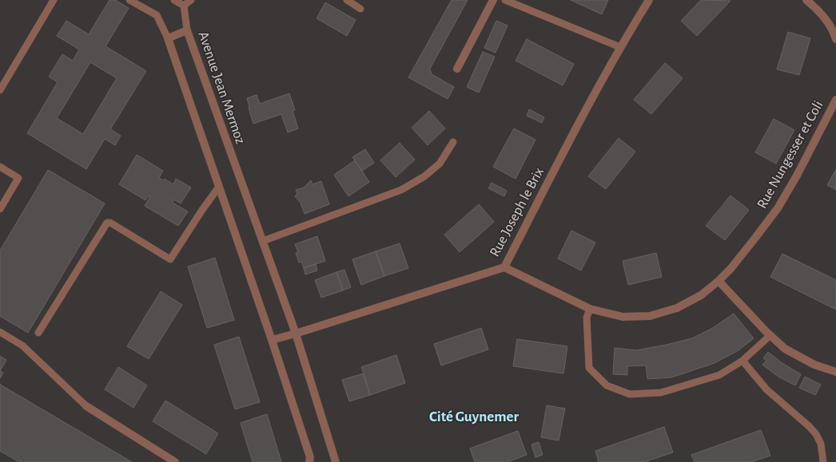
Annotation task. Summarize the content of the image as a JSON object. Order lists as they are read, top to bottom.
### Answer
{
  "streets": {
    "street": ["Avenue Jean Mermoz", "Rue Nungesser et Coli", "Rue Joseph le Brix"]
  },
  "crossings": [
    ["Avenue Jean Mermoz", "Rue Joseph le Brix"],
    ["Rue Nungesser et Coli", "Rue Joseph le Brix"]
  ],
  "districts": ["Cité Guynemer"]
}
